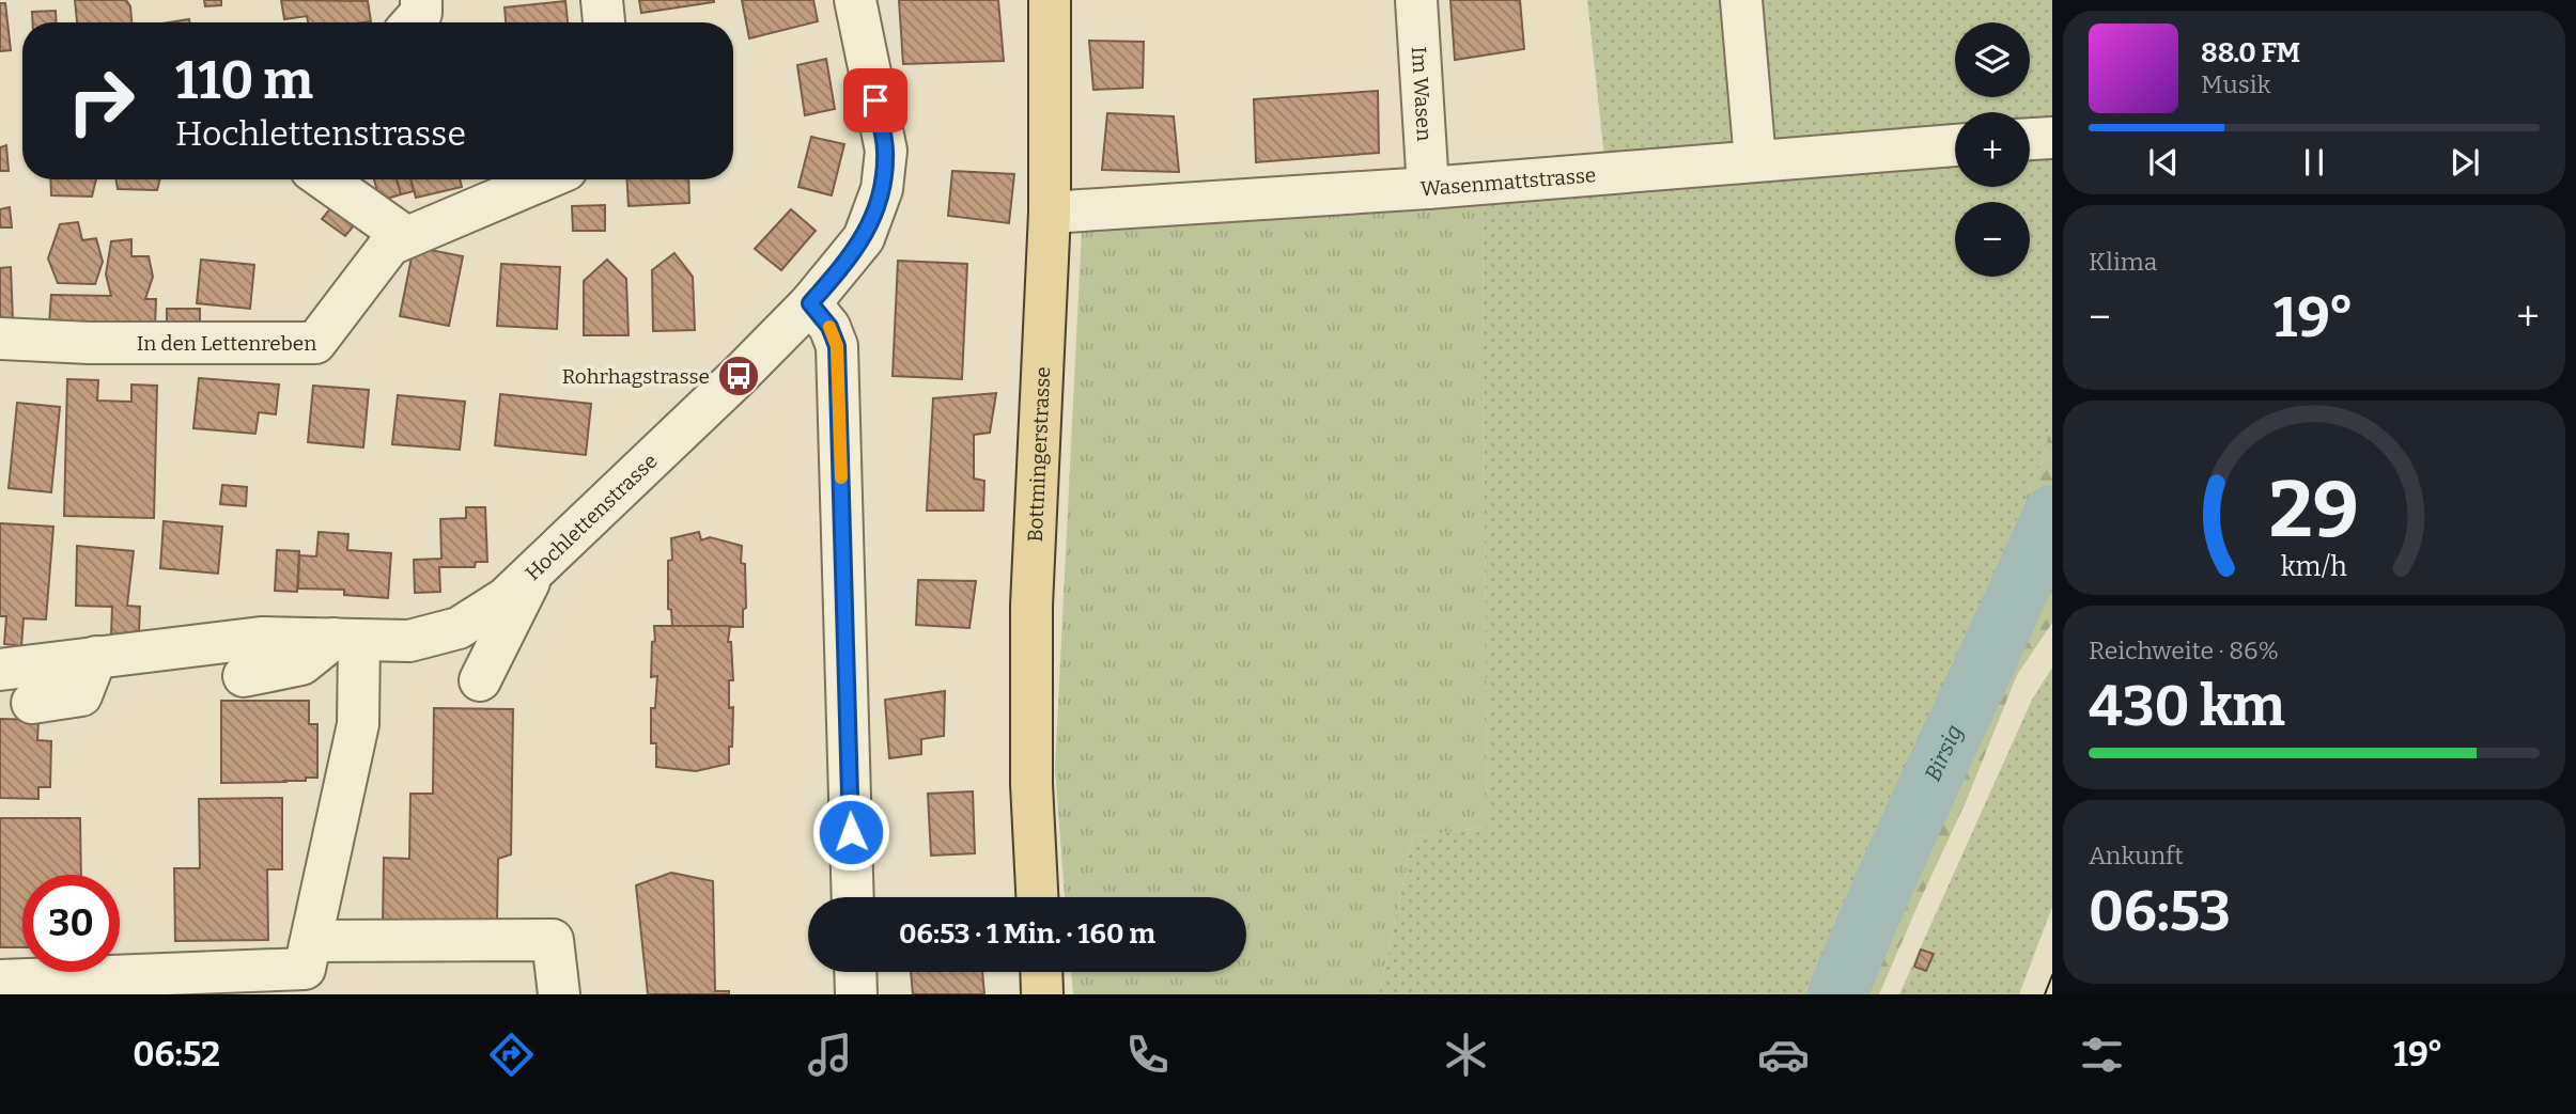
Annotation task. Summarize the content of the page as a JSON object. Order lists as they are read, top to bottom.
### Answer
{
  "streets": {
    "main road": ["Bottmingerstrasse"],
    "street": [
      "Im Wasen",
      "Wasenmattstrasse",
      "In den Lettenreben",
      "Hochlettenstrasse"
    ]
  },
  "crossings": [
    ["Im Wasen", "Wasenmattstrasse"],
    ["Wasenmattstrasse", "Bottmingerstrasse"]
  ],
  "water": ["Birsig"],
  "places": {
    "bus stop": ["Rohrhagstrasse"]
  },
  "page": {
    "map_buttons": ["+", "−"],
    "turn": ["110 m", "Hochlettenstrasse"],
    "song": ["88.0 FM", "Musik"],
    "tile": [
      "Klima",
      ["Reichweite · 86%", "430 km"],
      ["Ankunft", "06:53"]
    ],
    "heat": ["−", "19°", "+"],
    "limit": "30",
    "trip": "06:53 · 1 Min. · 160 m",
    "tabs": ["06:52", "19°"],
    "gauge": ["29", "km/h"]
  }
}
